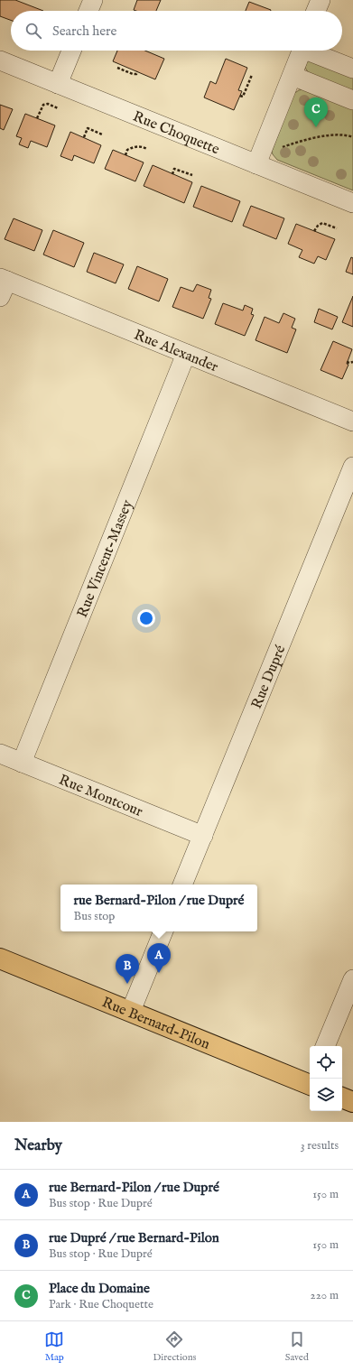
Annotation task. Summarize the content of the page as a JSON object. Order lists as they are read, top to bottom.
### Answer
{
  "streets": {
    "main road": ["Rue Bernard-Pilon"],
    "street": [
      "Rue Choquette",
      "Rue Alexander",
      "Rue Vincent-Massey",
      "Rue Dupré",
      "Rue Montcour"
    ]
  },
  "crossings": [
    ["Rue Alexander", "Rue Vincent-Massey"],
    ["Rue Vincent-Massey", "Rue Montcour"],
    ["Rue Dupré", "Rue Montcour"]
  ],
  "page": {
    "search": "Search here",
    "pins": ["C", "A", "B"],
    "popup": ["rue Bernard-Pilon / rue Dupré", "Bus stop"],
    "heading": ["Nearby", "3 results"],
    "list": [
      {
        "mark": "A",
        "name": "rue Bernard-Pilon / rue Dupré",
        "note": "Bus stop · Rue Dupré",
        "value": "150 m"
      },
      {
        "mark": "B",
        "name": "rue Dupré / rue Bernard-Pilon",
        "note": "Bus stop · Rue Dupré",
        "value": "150 m"
      },
      {
        "mark": "C",
        "name": "Place du Domaine",
        "note": "Park · Rue Choquette",
        "value": "220 m"
      }
    ],
    "nav": ["Map", "Directions", "Saved"]
  }
}
